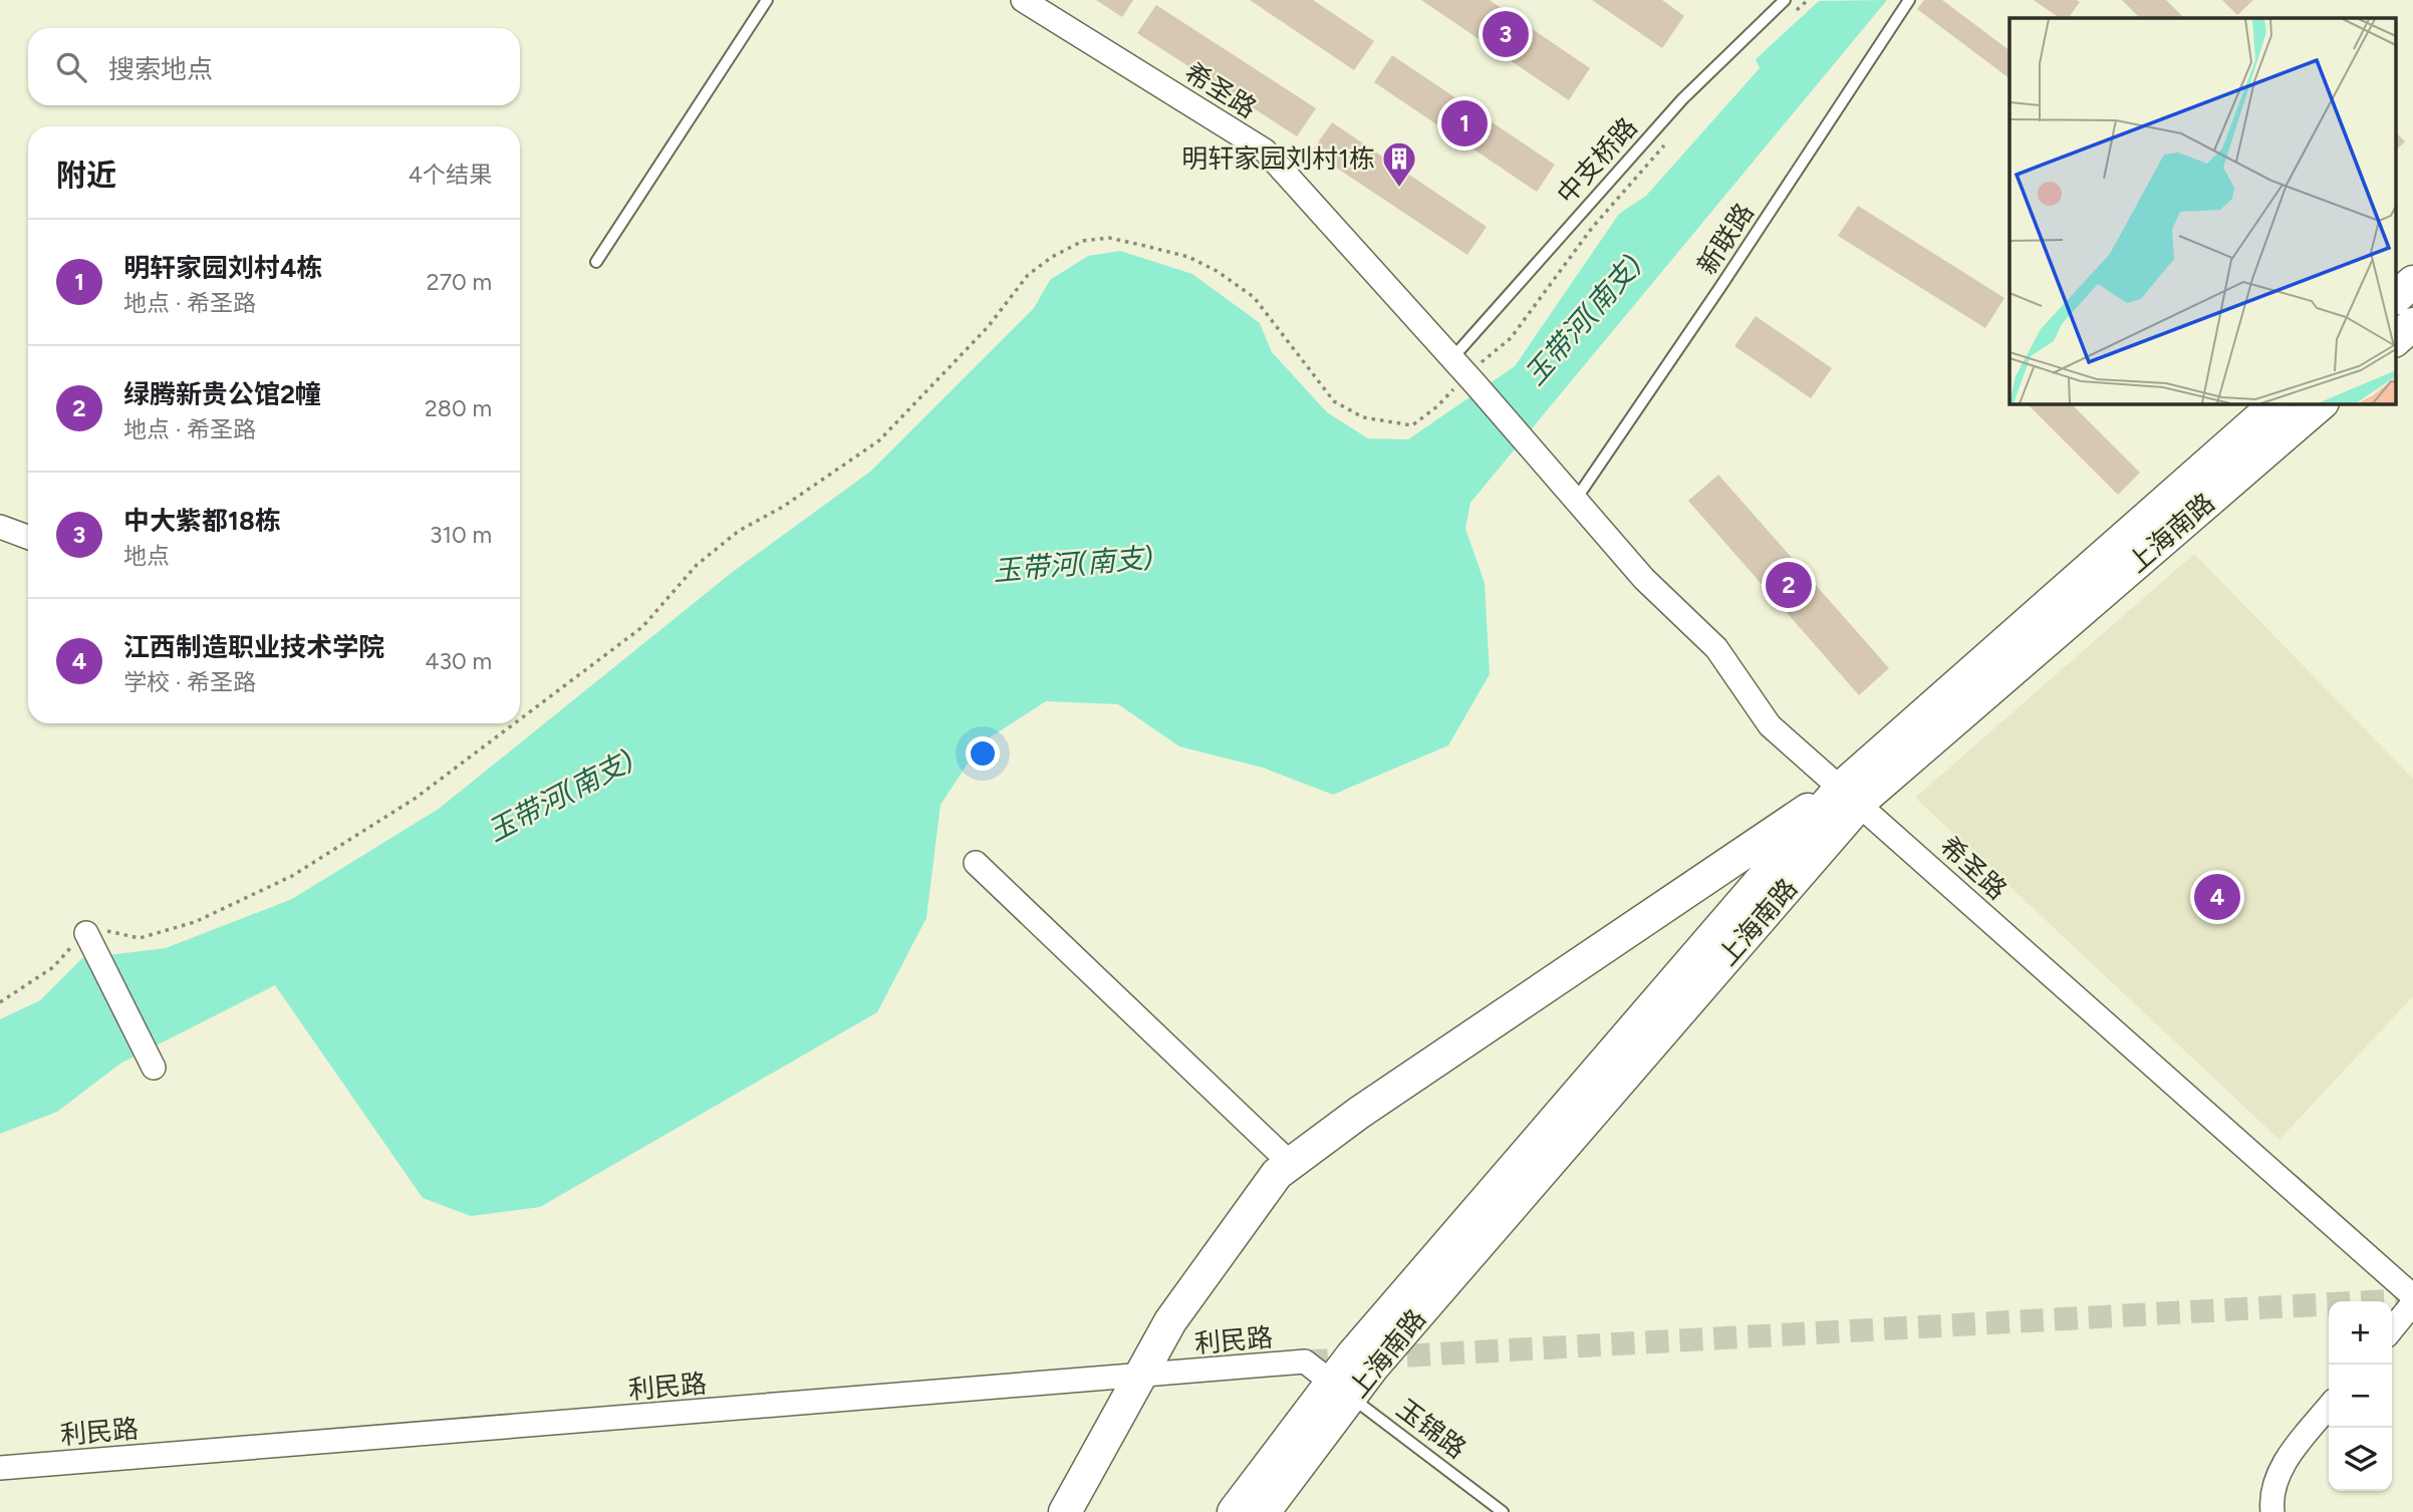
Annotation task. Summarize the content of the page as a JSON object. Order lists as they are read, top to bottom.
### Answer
{
  "streets": {
    "main road": ["上海南路"],
    "street": ["希圣路", "利民路"],
    "lane": ["中支桥路", "新联路", "玉锦路"]
  },
  "crossings": [
    ["希圣路", "中支桥路"],
    ["希圣路", "新联路"],
    ["希圣路", "上海南路"],
    ["上海南路", "利民路"],
    ["上海南路", "玉锦路"],
    ["利民路", "玉锦路"]
  ],
  "water": ["玉带河(南支)"],
  "places": {
    "building": ["明轩家园刘村1栋"]
  },
  "page": {
    "pins": [
      "3",
      "1",
      "2",
      "4"
    ],
    "search": "搜索地点",
    "heading": ["附近", "4个结果"],
    "list": [
      {
        "mark": "1",
        "name": "明轩家园刘村4栋",
        "note": "地点 · 希圣路",
        "value": "270 m"
      },
      {
        "mark": "2",
        "name": "绿腾新贵公馆2幢",
        "note": "地点 · 希圣路",
        "value": "280 m"
      },
      {
        "mark": "3",
        "name": "中大紫都18栋",
        "note": "地点",
        "value": "310 m"
      },
      {
        "mark": "4",
        "name": "江西制造职业技术学院",
        "note": "学校 · 希圣路",
        "value": "430 m"
      }
    ],
    "map_buttons": ["+", "−"]
  }
}
